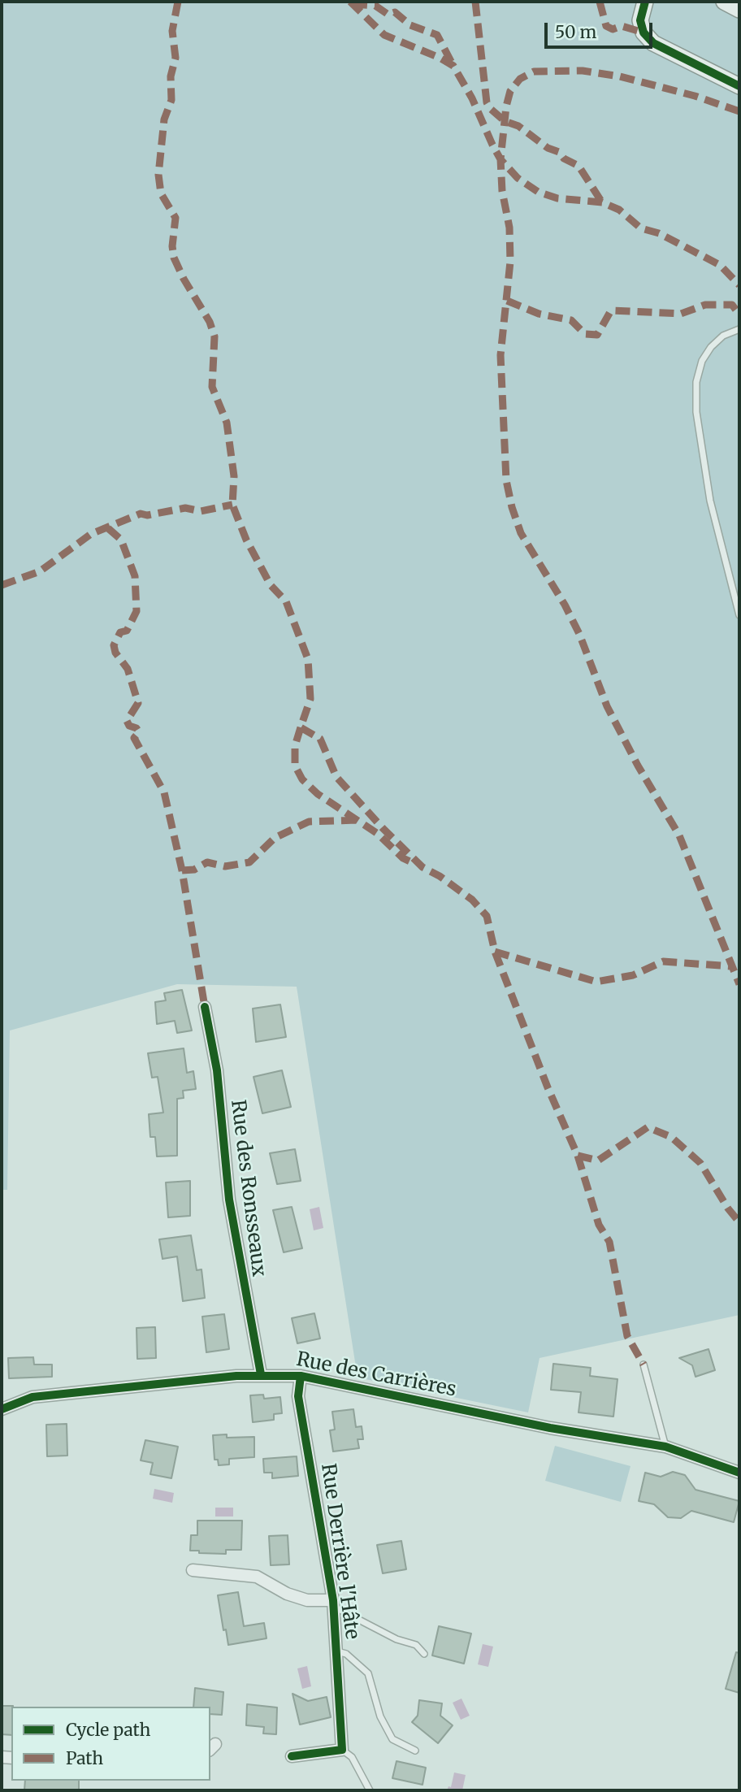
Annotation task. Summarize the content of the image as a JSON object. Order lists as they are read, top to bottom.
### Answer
{
  "streets": {
    "street": ["Rue des Ronsseaux", "Rue des Carrières", "Rue Derrière l'Hâte"]
  },
  "crossings": [
    ["Rue des Ronsseaux", "Rue des Carrières"],
    ["Rue des Carrières", "Rue Derrière l'Hâte"]
  ],
  "legend": ["Cycle path", "Path"],
  "scale_bar": "50 m"
}
